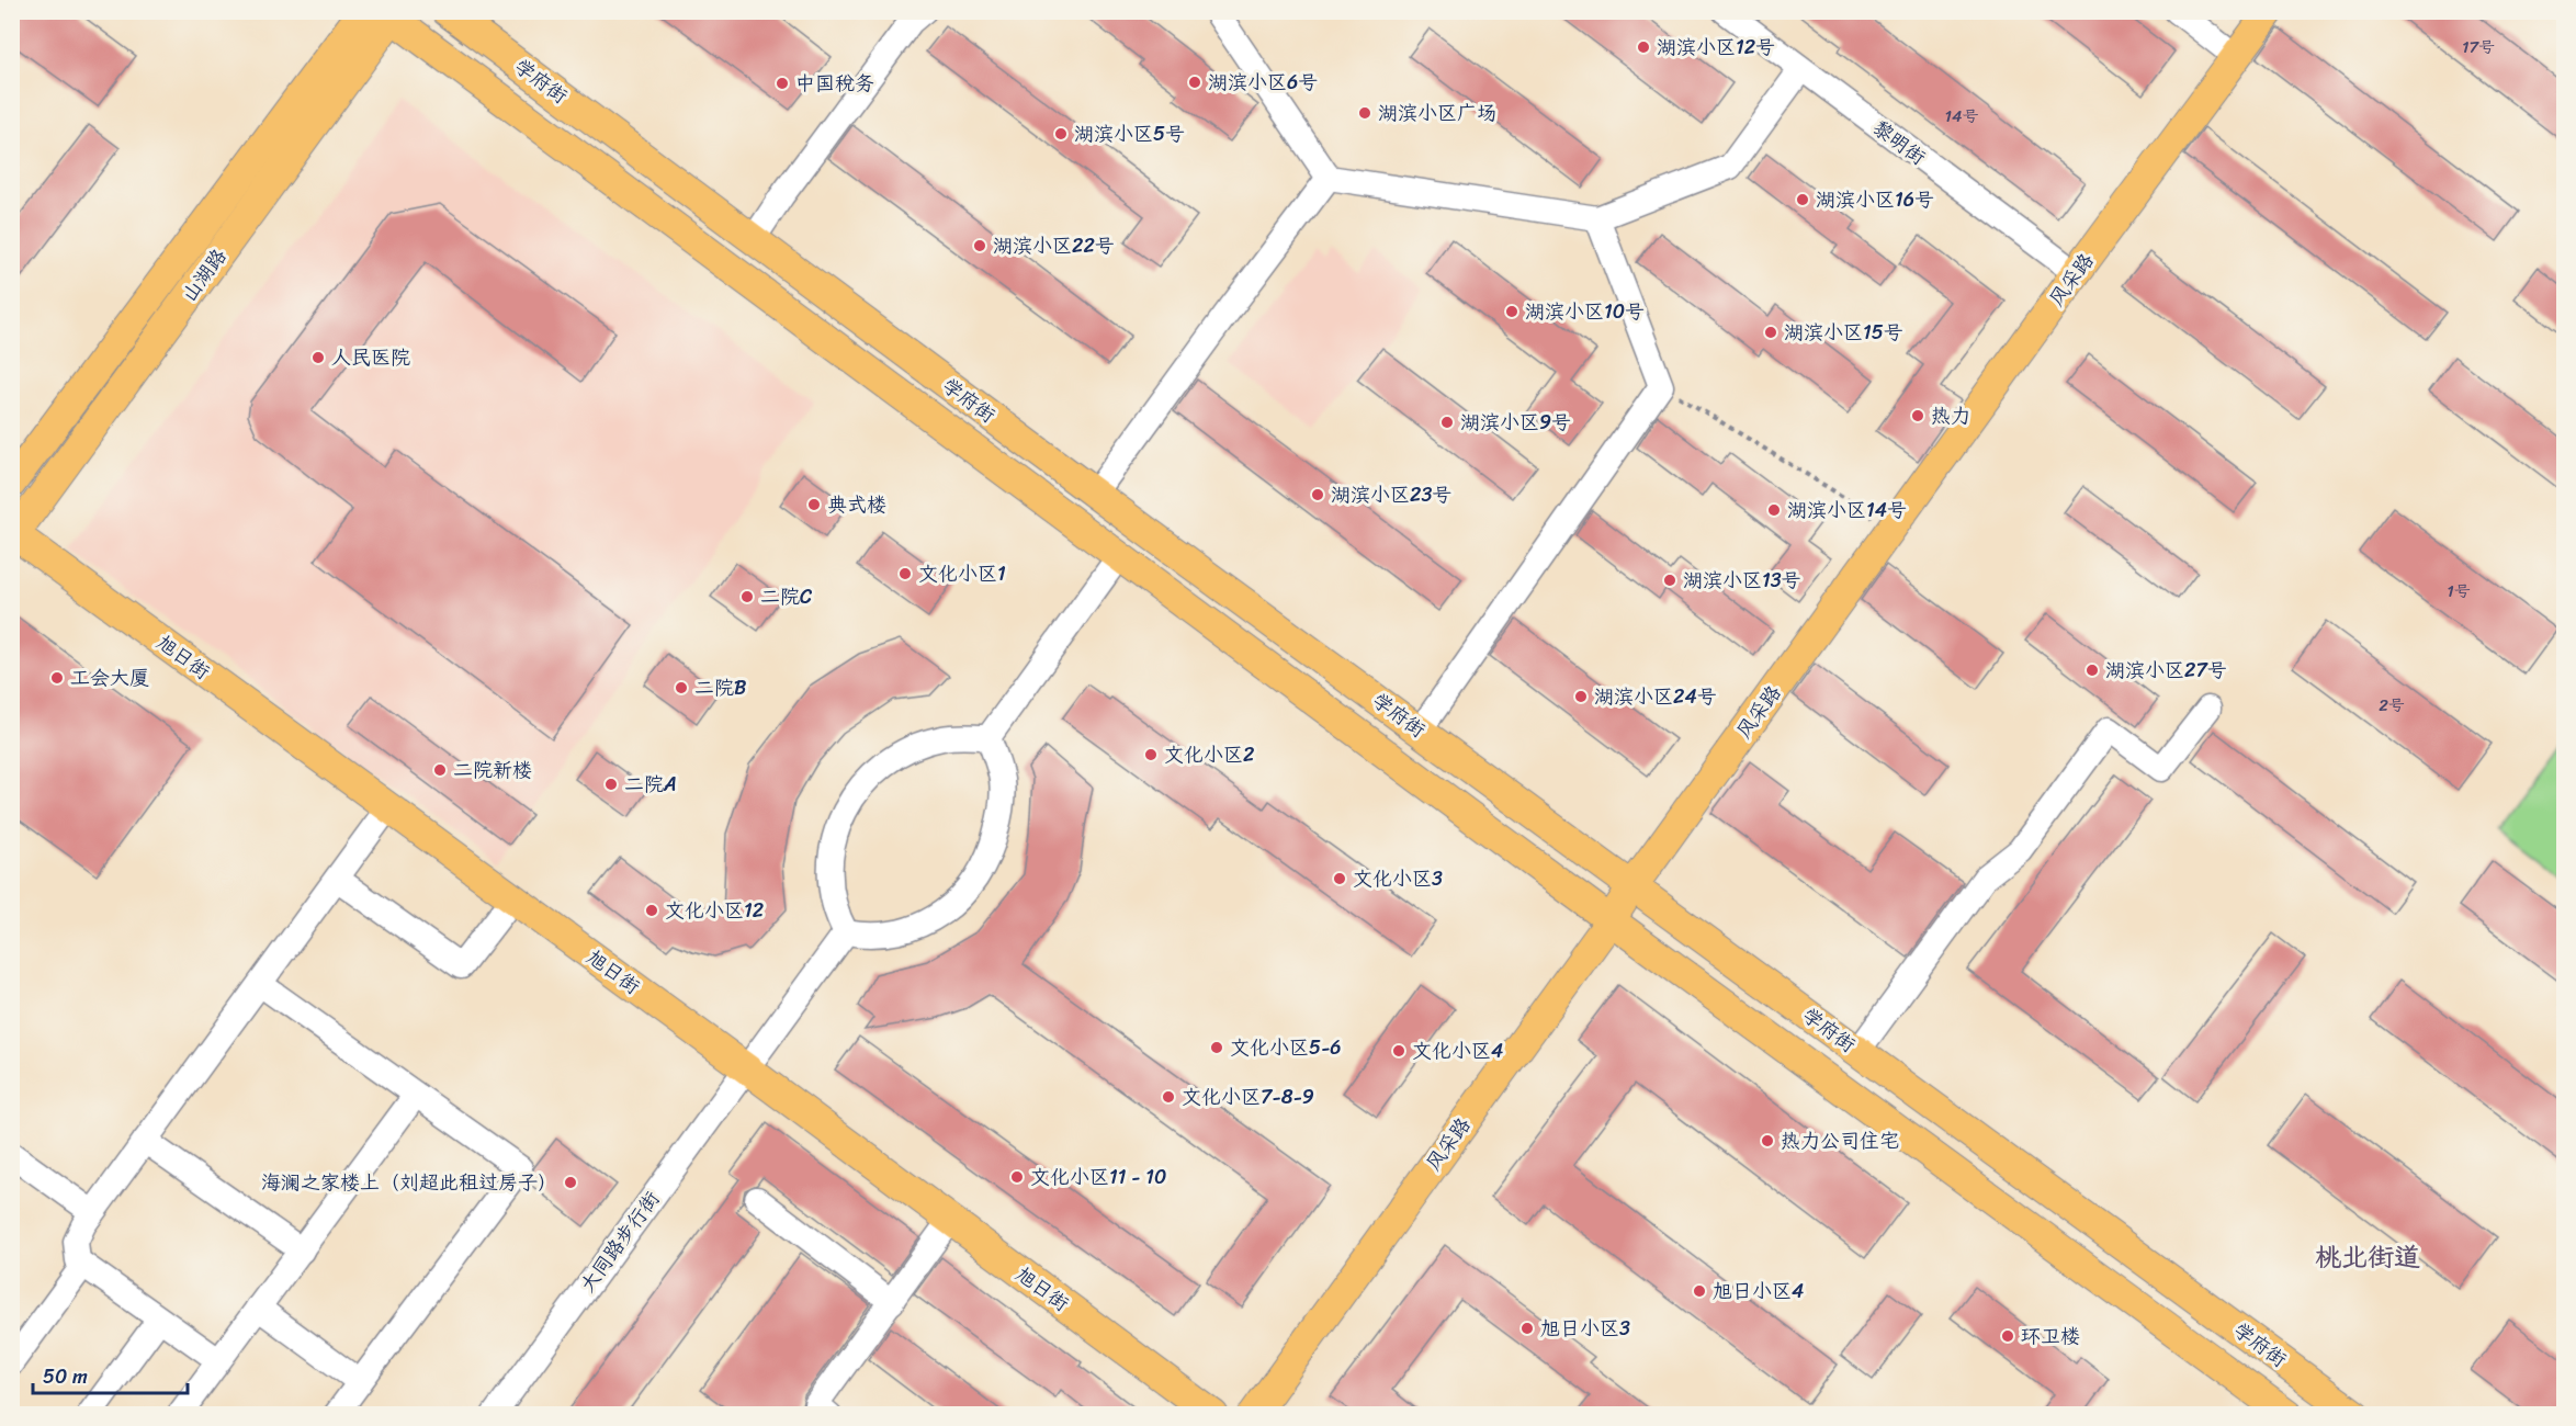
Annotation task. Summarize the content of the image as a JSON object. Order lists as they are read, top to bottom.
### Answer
{
  "streets": {
    "main road": [
      "学府街",
      "山湖路",
      "风采路",
      "旭日街"
    ],
    "street": ["黎明街", "大同路步行街"]
  },
  "crossings": [
    ["学府街", "山湖路"],
    ["学府街", "风采路"],
    ["黎明街", "风采路"],
    ["山湖路", "旭日街"],
    ["旭日街", "大同路步行街"]
  ],
  "districts": ["桃北街道"],
  "places": [
    "湖滨小区12号",
    "湖滨小区6号",
    "中国税务",
    "湖滨小区广场",
    "湖滨小区5号",
    "湖滨小区16号",
    "湖滨小区22号",
    "湖滨小区10号",
    "湖滨小区15号",
    "人民医院",
    "热力",
    "湖滨小区9号",
    "湖滨小区23号",
    "典式楼",
    "湖滨小区14号",
    "文化小区1",
    "湖滨小区13号",
    "二院C",
    "湖滨小区27号",
    "工会大厦",
    "二院B",
    "湖滨小区24号",
    "文化小区2",
    "二院新楼",
    "二院A",
    "文化小区3",
    "文化小区12",
    "文化小区5-6",
    "文化小区4",
    "文化小区7-8-9",
    "热力公司住宅",
    "文化小区11 - 10",
    "海澜之家楼上（刘超此租过房子）",
    "旭日小区4",
    "旭日小区3",
    "环卫楼"
  ],
  "house_numbers": [
    "17号",
    "14号",
    "1号",
    "2号"
  ],
  "scale_bar": "50 m"
}
